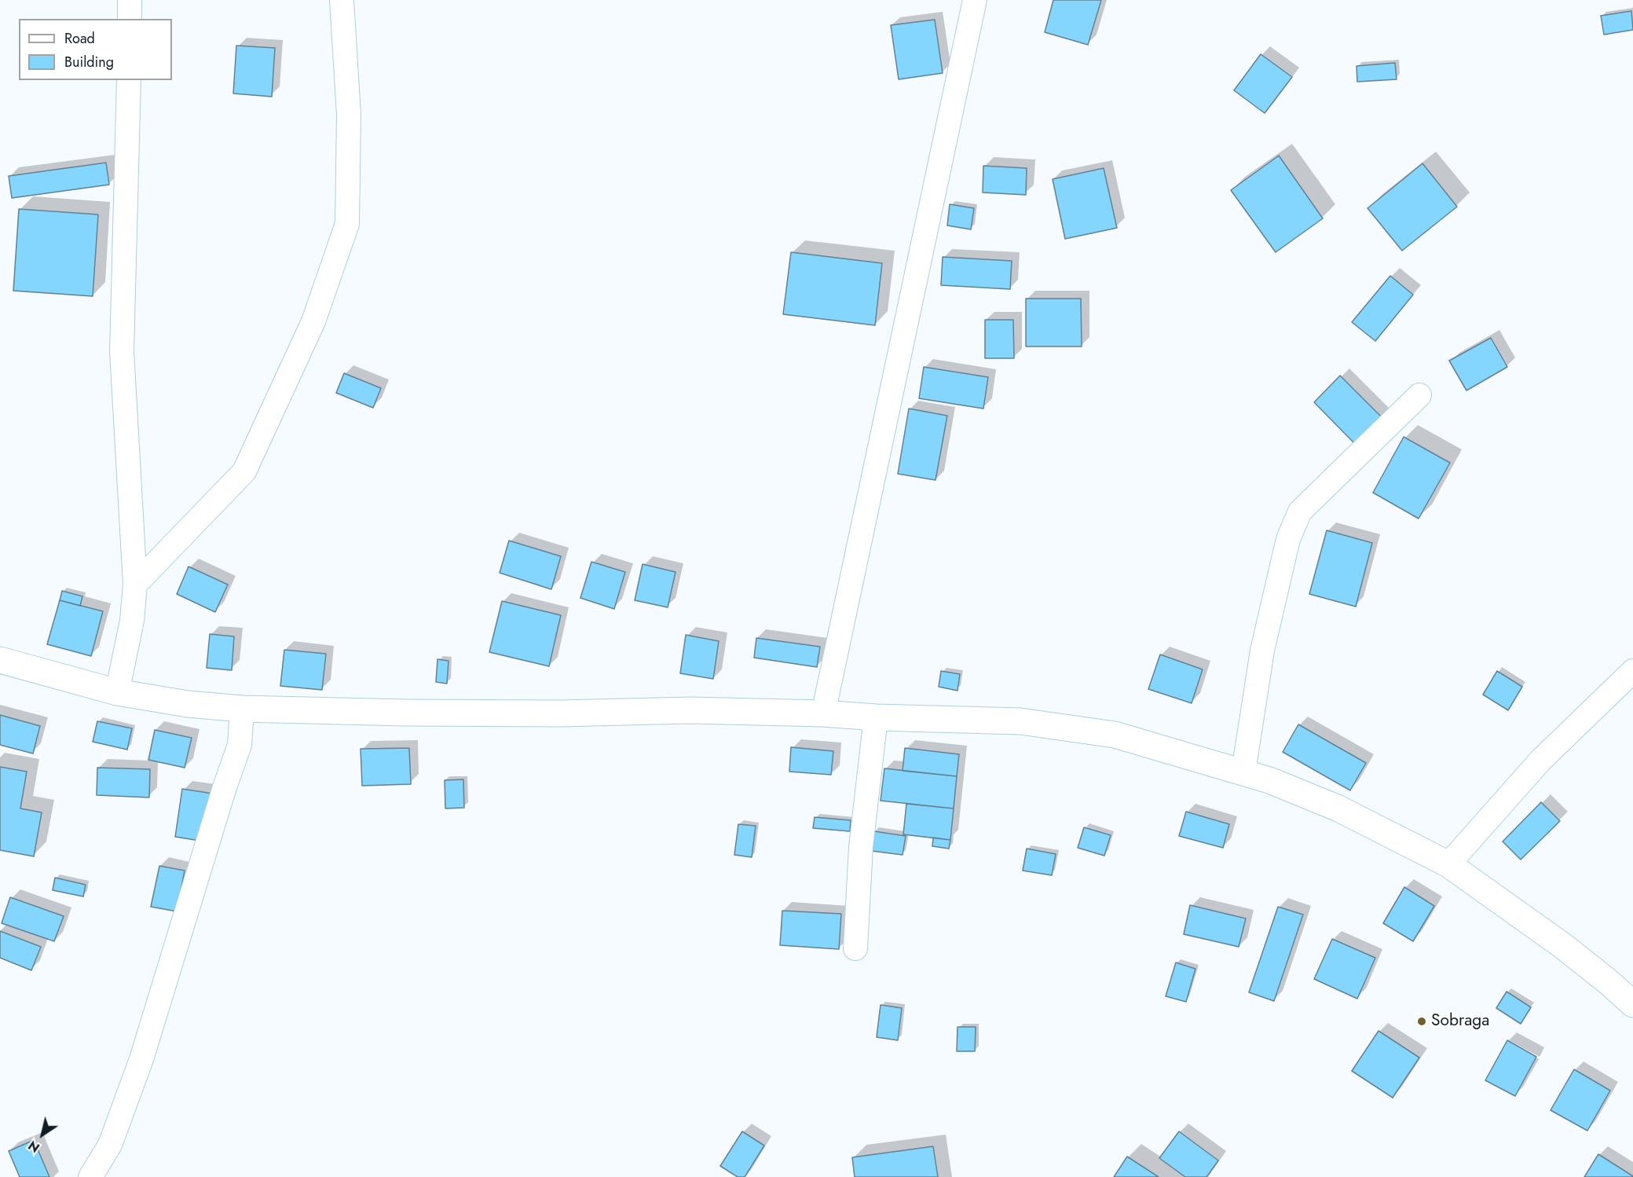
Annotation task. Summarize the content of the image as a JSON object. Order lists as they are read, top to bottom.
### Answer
{
  "places": ["Sobraga"],
  "legend": ["Road", "Building"],
  "north": "bottom left"
}
